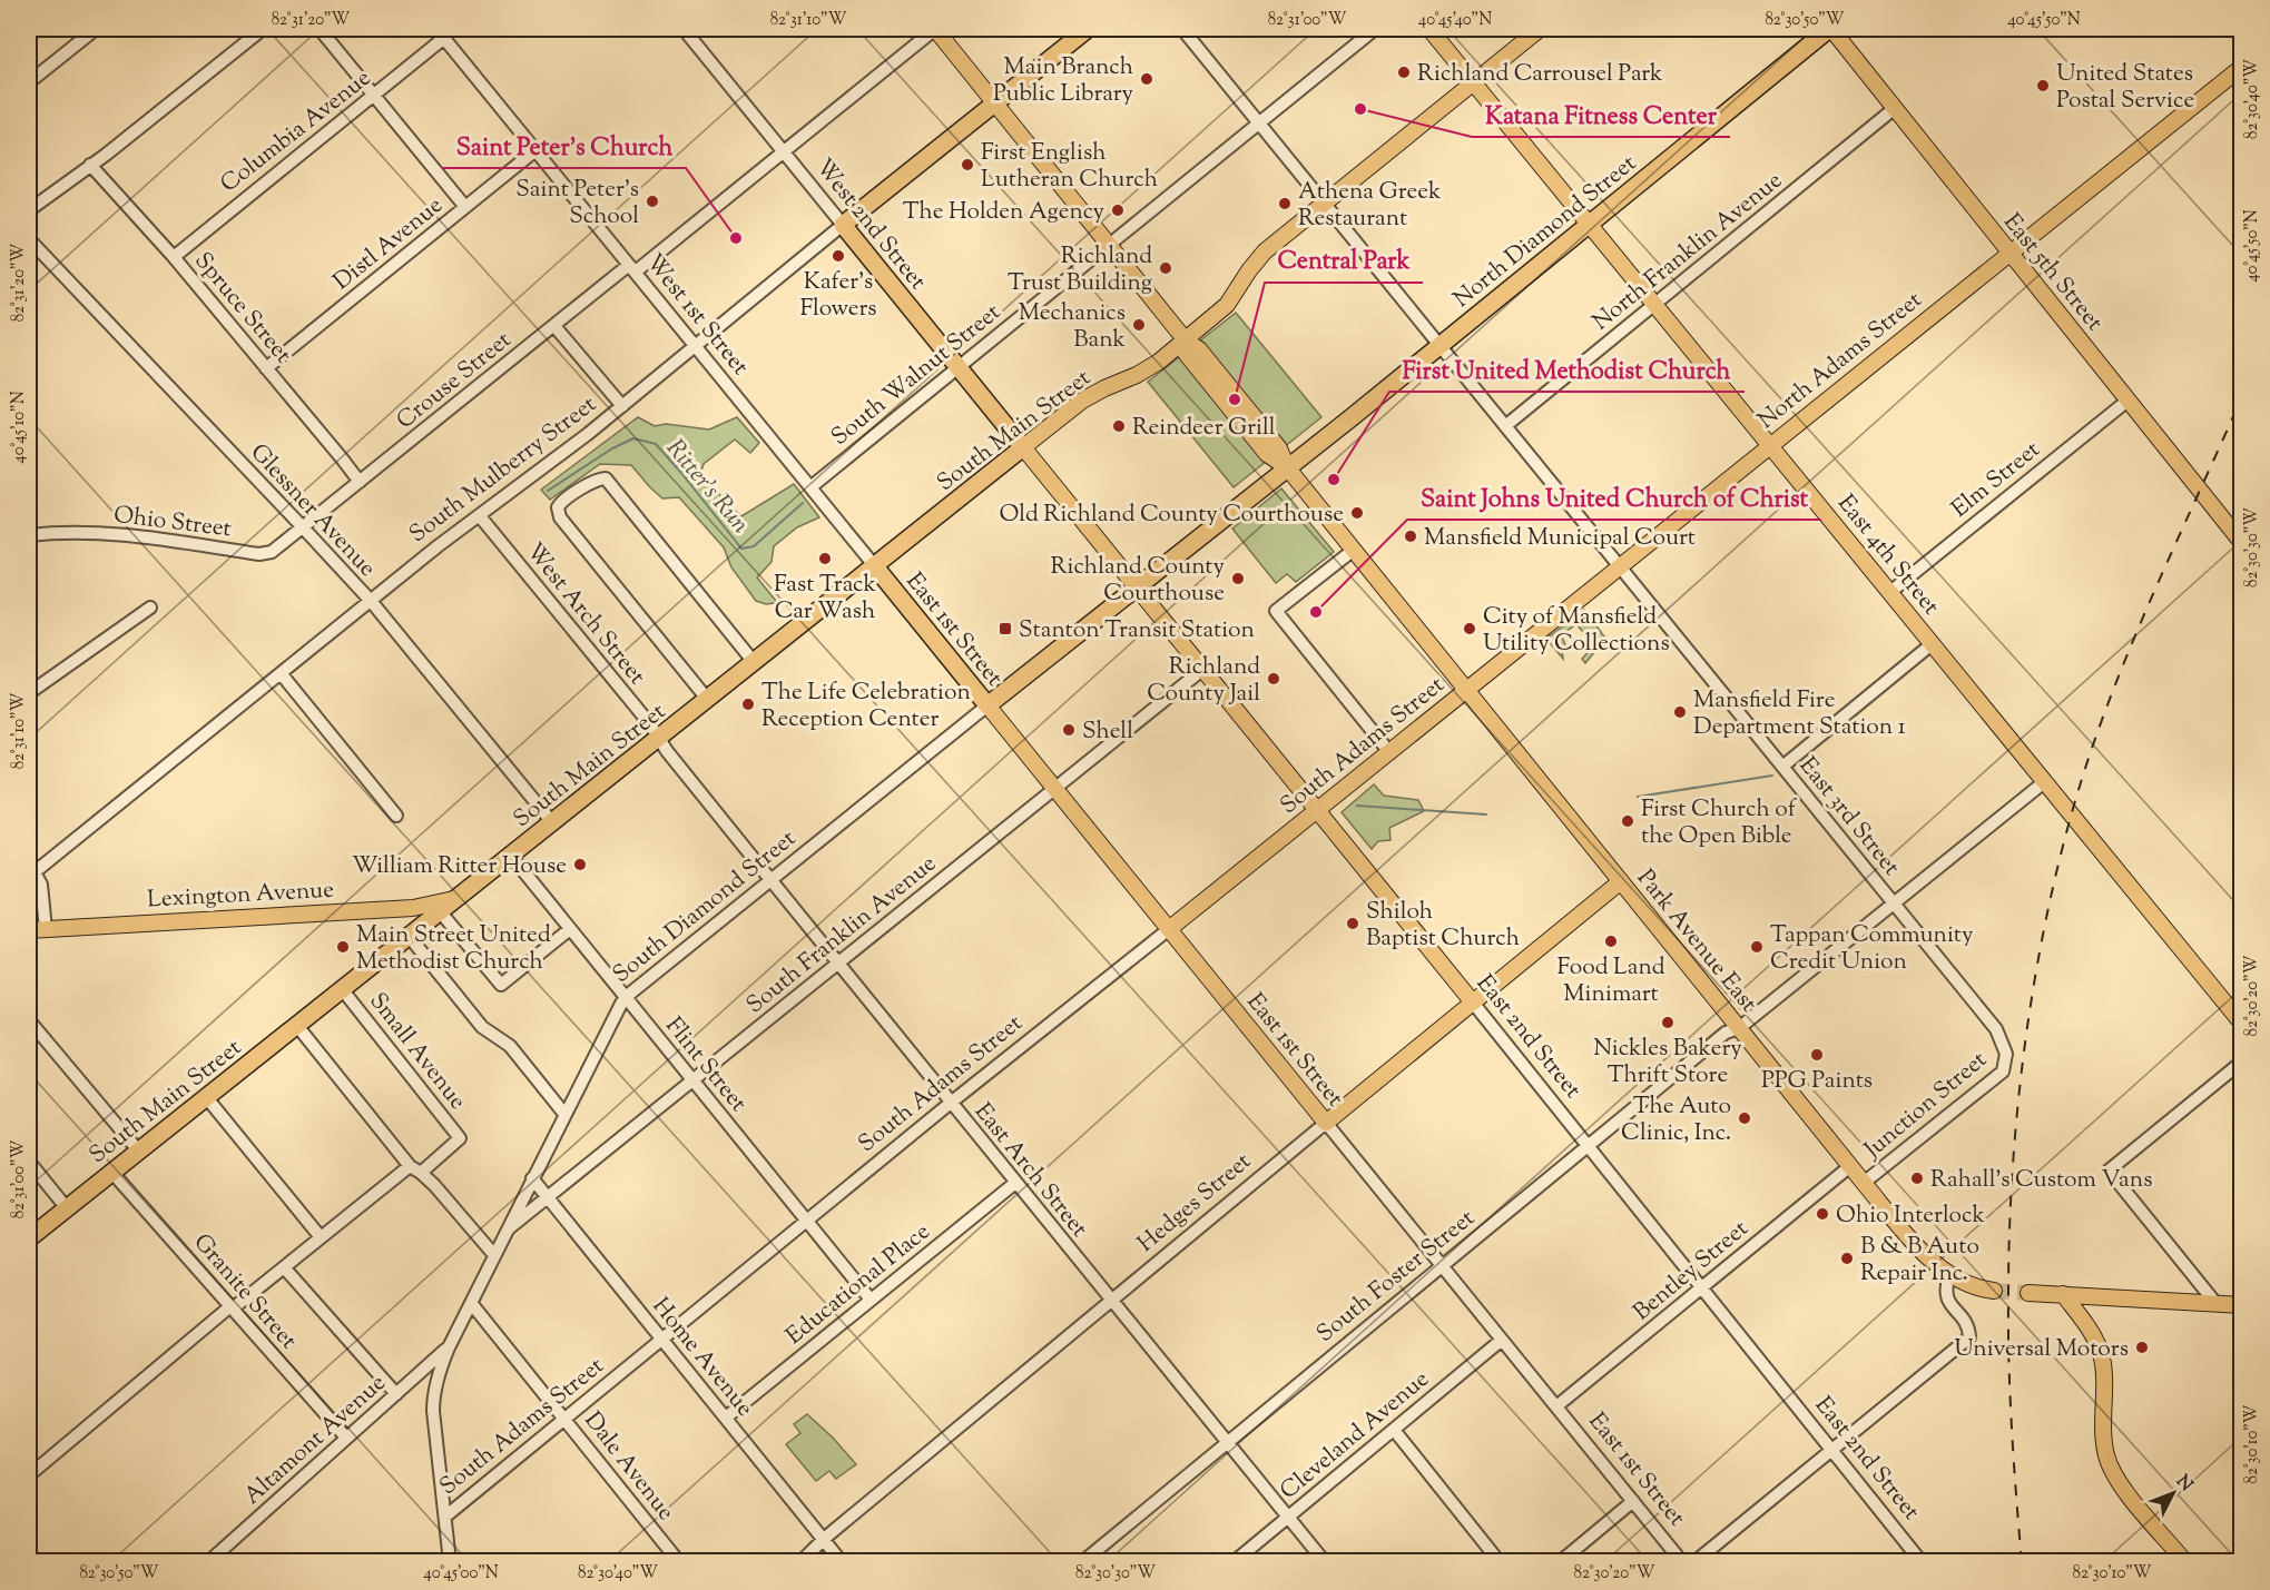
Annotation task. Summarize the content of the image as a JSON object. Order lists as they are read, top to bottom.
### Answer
{
  "streets": {
    "highway": [
      "West 2nd Street",
      "North Diamond Street",
      "South Main Street",
      "South Mulberry Street",
      "East 1st Street",
      "South Diamond Street"
    ],
    "main road": [
      "East 5th Street",
      "North Adams Street",
      "East 4th Street",
      "South Adams Street",
      "Lexington Avenue",
      "Park Avenue East",
      "East 2nd Street",
      "Hedges Street"
    ],
    "street": [
      "Columbia Avenue",
      "Distl Avenue",
      "North Franklin Avenue",
      "Spruce Street",
      "West 1st Street",
      "South Walnut Street",
      "Crouse Street",
      "Elm Street",
      "Glessner Avenue",
      "Ohio Street",
      "West Arch Street",
      "East 3rd Street",
      "South Franklin Avenue",
      "Small Avenue",
      "Flint Street",
      "Junction Street",
      "East Arch Street",
      "Bentley Street",
      "South Foster Street",
      "Educational Place",
      "Granite Street",
      "Home Avenue",
      "Cleveland Avenue",
      "Altamont Avenue",
      "Dale Avenue"
    ]
  },
  "crossings": [
    ["Columbia Avenue", "Spruce Street"],
    ["Columbia Avenue", "West 1st Street"],
    ["West 2nd Street", "South Walnut Street"],
    ["West 2nd Street", "Crouse Street"],
    ["West 2nd Street", "South Main Street"],
    ["West 2nd Street", "South Mulberry Street"],
    ["West 2nd Street", "East 2nd Street"],
    ["North Diamond Street", "East 5th Street"],
    ["North Diamond Street", "East 4th Street"],
    ["North Diamond Street", "East 3rd Street"],
    ["North Diamond Street", "South Diamond Street"],
    ["North Diamond Street", "Park Avenue East"],
    ["Distl Avenue", "Spruce Street"],
    ["Distl Avenue", "West 1st Street"],
    ["North Franklin Avenue", "East 5th Street"],
    ["North Franklin Avenue", "East 4th Street"],
    ["North Franklin Avenue", "East 3rd Street"],
    ["East 5th Street", "North Adams Street"],
    ["East 5th Street", "Elm Street"],
    ["Spruce Street", "Crouse Street"],
    ["West 1st Street", "South Walnut Street"],
    ["West 1st Street", "Crouse Street"],
    ["West 1st Street", "South Main Street"],
    ["West 1st Street", "South Mulberry Street"],
    ["West 1st Street", "East 1st Street"],
    ["North Adams Street", "East 4th Street"],
    ["North Adams Street", "South Adams Street"],
    ["North Adams Street", "East 3rd Street"],
    ["North Adams Street", "Park Avenue East"],
    ["South Walnut Street", "East 3rd Street"],
    ["South Walnut Street", "Park Avenue East"],
    ["Crouse Street", "Glessner Avenue"],
    ["Crouse Street", "Ohio Street"],
    ["Crouse Street", "Park Avenue East"],
    ["South Main Street", "Glessner Avenue"],
    ["South Main Street", "East 4th Street"],
    ["South Main Street", "West Arch Street"],
    ["South Main Street", "East 1st Street"],
    ["South Main Street", "East 3rd Street"],
    ["South Main Street", "Lexington Avenue"],
    ["South Main Street", "Park Avenue East"],
    ["South Main Street", "East 2nd Street"],
    ["South Main Street", "Small Avenue"],
    ["South Main Street", "Flint Street"],
    ["South Main Street", "East Arch Street"],
    ["South Main Street", "Granite Street"],
    ["South Mulberry Street", "Glessner Avenue"],
    ["South Mulberry Street", "West Arch Street"],
    ["South Mulberry Street", "Park Avenue East"],
    ["Elm Street", "East 4th Street"],
    ["Glessner Avenue", "Ohio Street"],
    ["East 4th Street", "South Foster Street"],
    ["West Arch Street", "East Arch Street"],
    ["East 1st Street", "South Adams Street"],
    ["East 1st Street", "South Diamond Street"],
    ["East 1st Street", "South Franklin Avenue"],
    ["East 1st Street", "Hedges Street"],
    ["East 1st Street", "Bentley Street"],
    ["East 1st Street", "South Foster Street"],
    ["East 1st Street", "Cleveland Avenue"],
    ["South Adams Street", "South Diamond Street"],
    ["South Adams Street", "Park Avenue East"],
    ["South Adams Street", "East 2nd Street"],
    ["South Adams Street", "Flint Street"],
    ["South Adams Street", "East Arch Street"],
    ["South Adams Street", "Home Avenue"],
    ["South Adams Street", "Dale Avenue"],
    ["East 3rd Street", "Junction Street"],
    ["East 3rd Street", "South Foster Street"],
    ["South Diamond Street", "South Franklin Avenue"],
    ["South Diamond Street", "Park Avenue East"],
    ["South Diamond Street", "East 2nd Street"],
    ["South Diamond Street", "Flint Street"],
    ["South Diamond Street", "East Arch Street"],
    ["South Diamond Street", "Home Avenue"],
    ["South Diamond Street", "Altamont Avenue"],
    ["South Diamond Street", "Dale Avenue"],
    ["South Franklin Avenue", "East 2nd Street"],
    ["South Franklin Avenue", "Flint Street"],
    ["South Franklin Avenue", "East Arch Street"],
    ["South Franklin Avenue", "Home Avenue"],
    ["Park Avenue East", "Junction Street"],
    ["Park Avenue East", "Hedges Street"],
    ["Park Avenue East", "Bentley Street"],
    ["Park Avenue East", "South Foster Street"],
    ["East 2nd Street", "Hedges Street"],
    ["East 2nd Street", "Bentley Street"],
    ["East 2nd Street", "South Foster Street"],
    ["Flint Street", "Educational Place"],
    ["East Arch Street", "Hedges Street"],
    ["East Arch Street", "South Foster Street"],
    ["East Arch Street", "Educational Place"],
    ["East Arch Street", "Cleveland Avenue"],
    ["Hedges Street", "Home Avenue"],
    ["Educational Place", "Home Avenue"],
    ["Granite Street", "Altamont Avenue"]
  ],
  "water": ["Ritter's Run"],
  "places": {
    "other": [
      "Richland Carrousel Park",
      "Main Branch Public Library",
      "United States Postal Service",
      "Katana Fitness Center",
      "First English Lutheran Church",
      "Saint Peter's School",
      "Athena Greek Restaurant",
      "The Holden Agency",
      "Saint Peter's Church",
      "Kafer's Flowers",
      "Richland Trust Building",
      "Mechanics Bank",
      "Central Park",
      "Reindeer Grill",
      "First United Methodist Church",
      "Old Richland County Courthouse",
      "Mansfield Municipal Court",
      "Fast Track Car Wash",
      "Richland County Courthouse",
      "Saint Johns United Church of Christ",
      "City of Mansfield Utility Collections",
      "Richland County Jail",
      "The Life Celebration Reception Center",
      "Mansfield Fire Department Station 1",
      "Shell",
      "First Church of the Open Bible",
      "William Ritter House",
      "Shiloh Baptist Church",
      "Food Land Minimart",
      "Main Street United Methodist Church",
      "Tappan Community Credit Union",
      "Nickles Bakery Thrift Store",
      "PPG Paints",
      "The Auto Clinic, Inc.",
      "Rahall's Custom Vans",
      "Ohio Interlock",
      "B & B Auto Repair Inc.",
      "Universal Motors"
    ],
    "transit": ["Stanton Transit Station"]
  },
  "north": "top right",
  "coordinates": [
    "82°31'20\"W",
    "82°31'10\"W",
    "82°31'00\"W",
    "40°45'40\"N",
    "82°30'50\"W",
    "40°45'50\"N",
    "82°30'40\"W",
    "40°45'10\"N",
    "82°30'30\"W",
    "82°30'20\"W",
    "82°30'10\"W",
    "40°45'00\"N"
  ]
}
